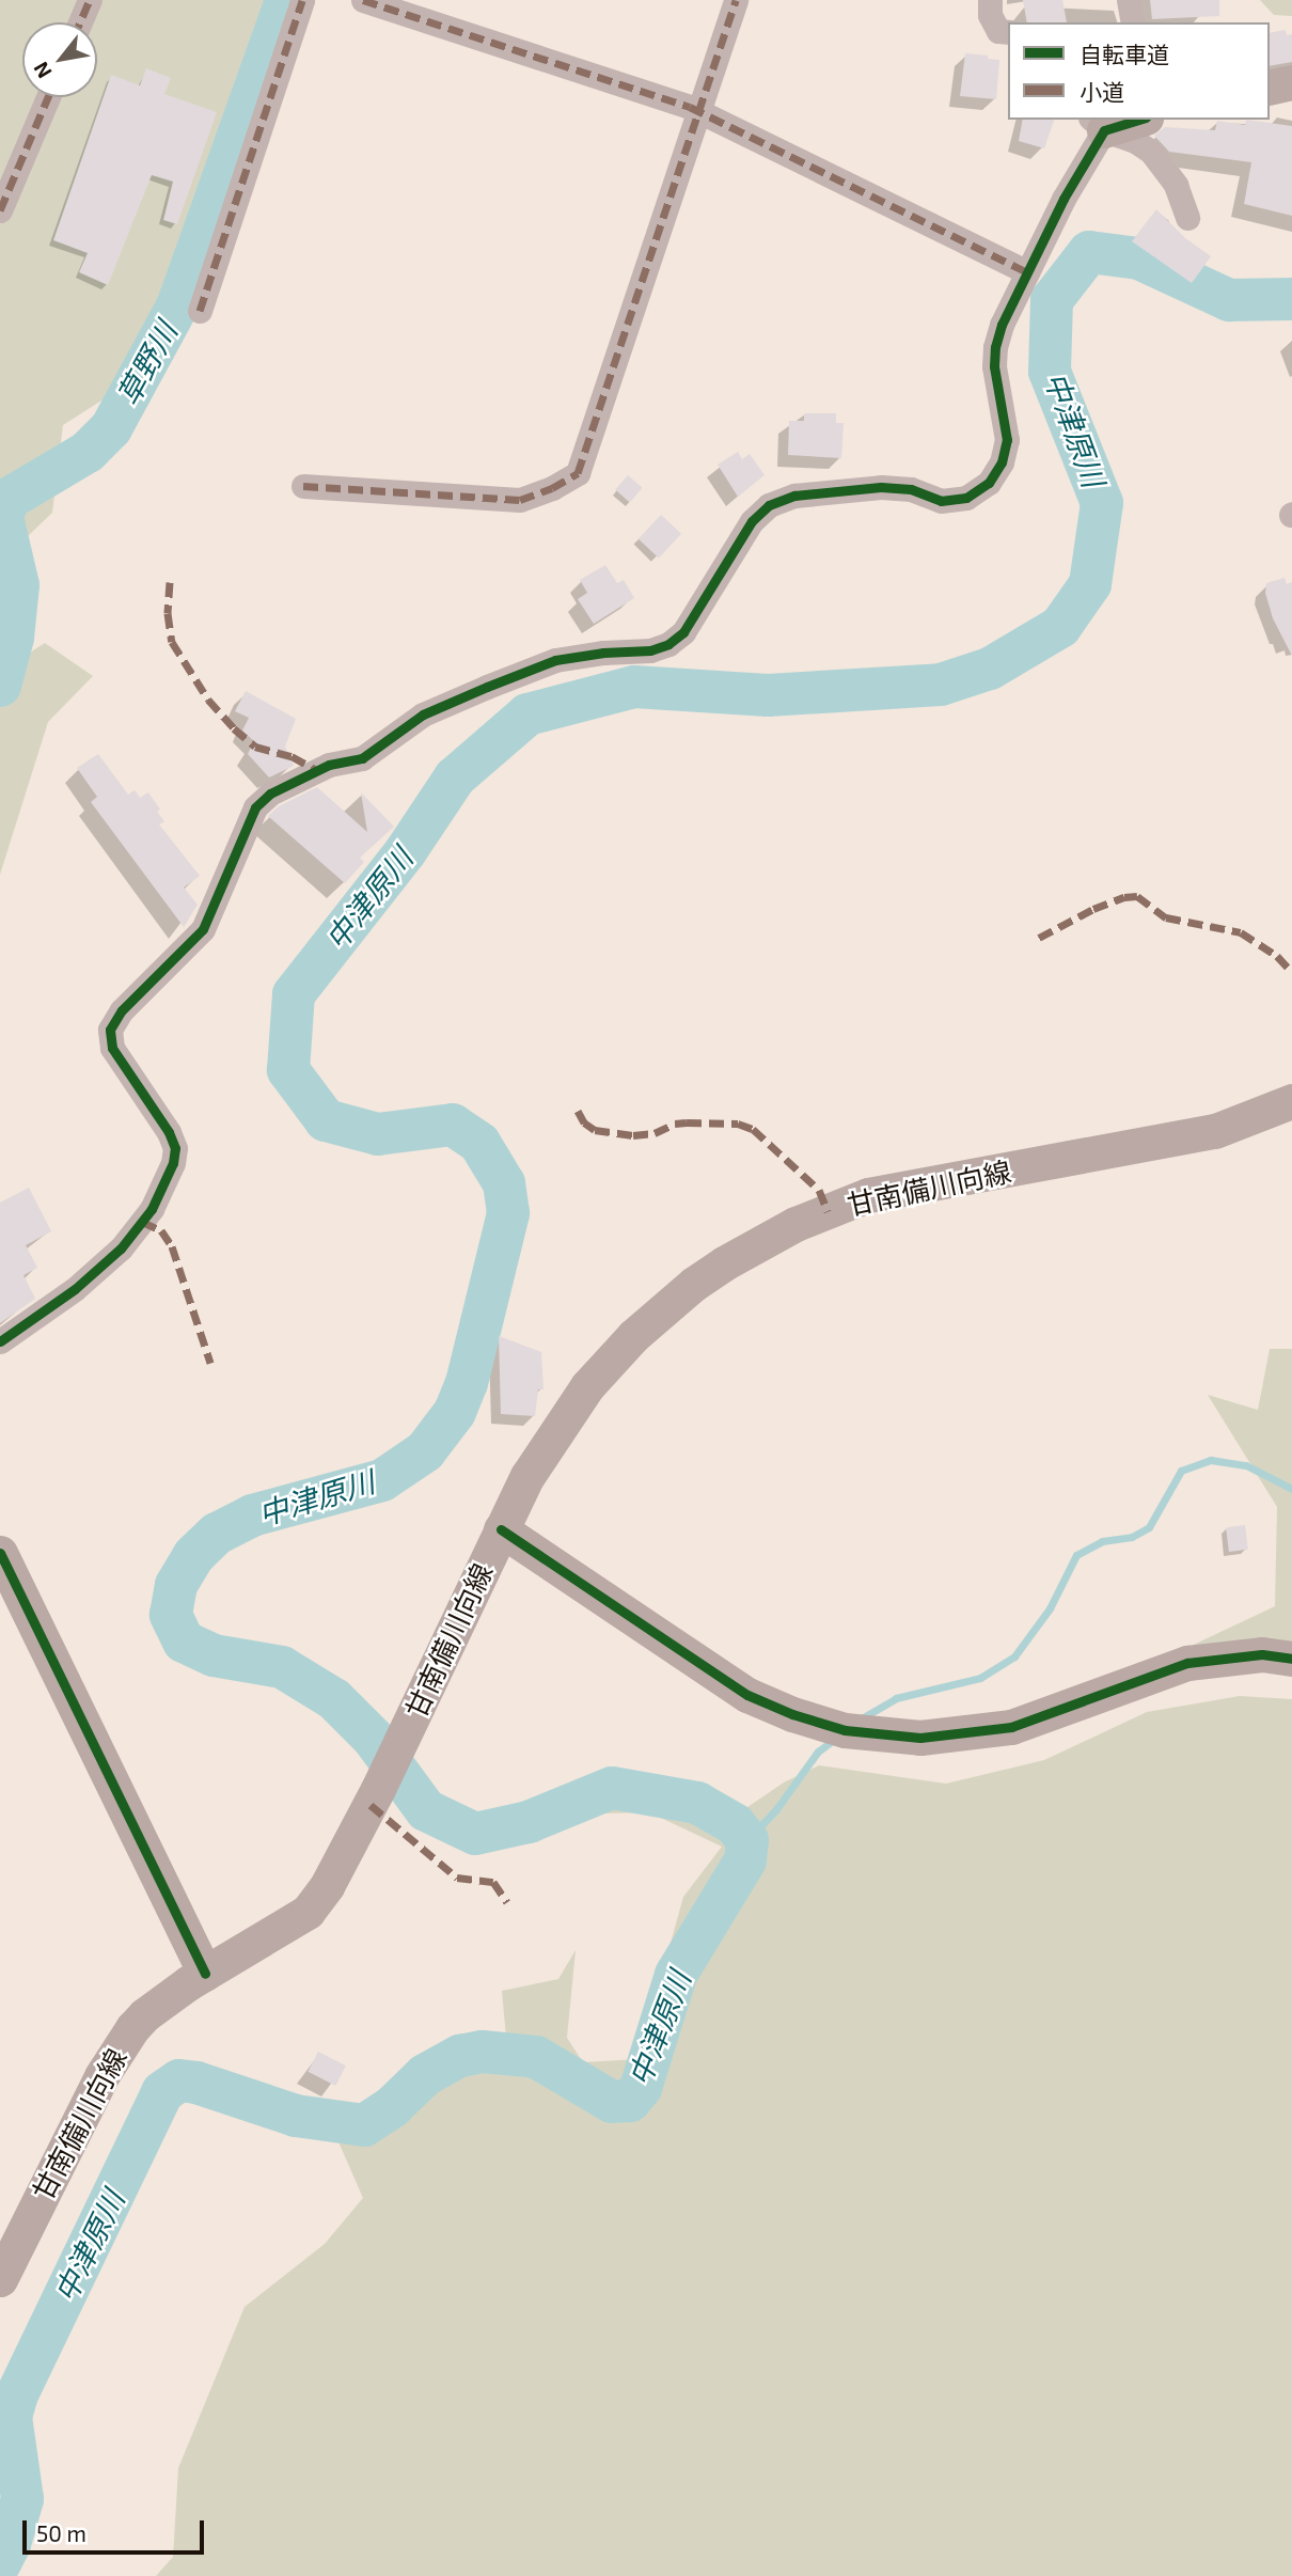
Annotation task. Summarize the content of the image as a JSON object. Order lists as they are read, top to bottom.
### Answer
{
  "streets": {
    "main road": ["甘南備川向線"]
  },
  "water": ["草野川", "中津原川"],
  "legend": ["自転車道", "小道"],
  "scale_bar": "50 m",
  "north": "bottom left"
}
